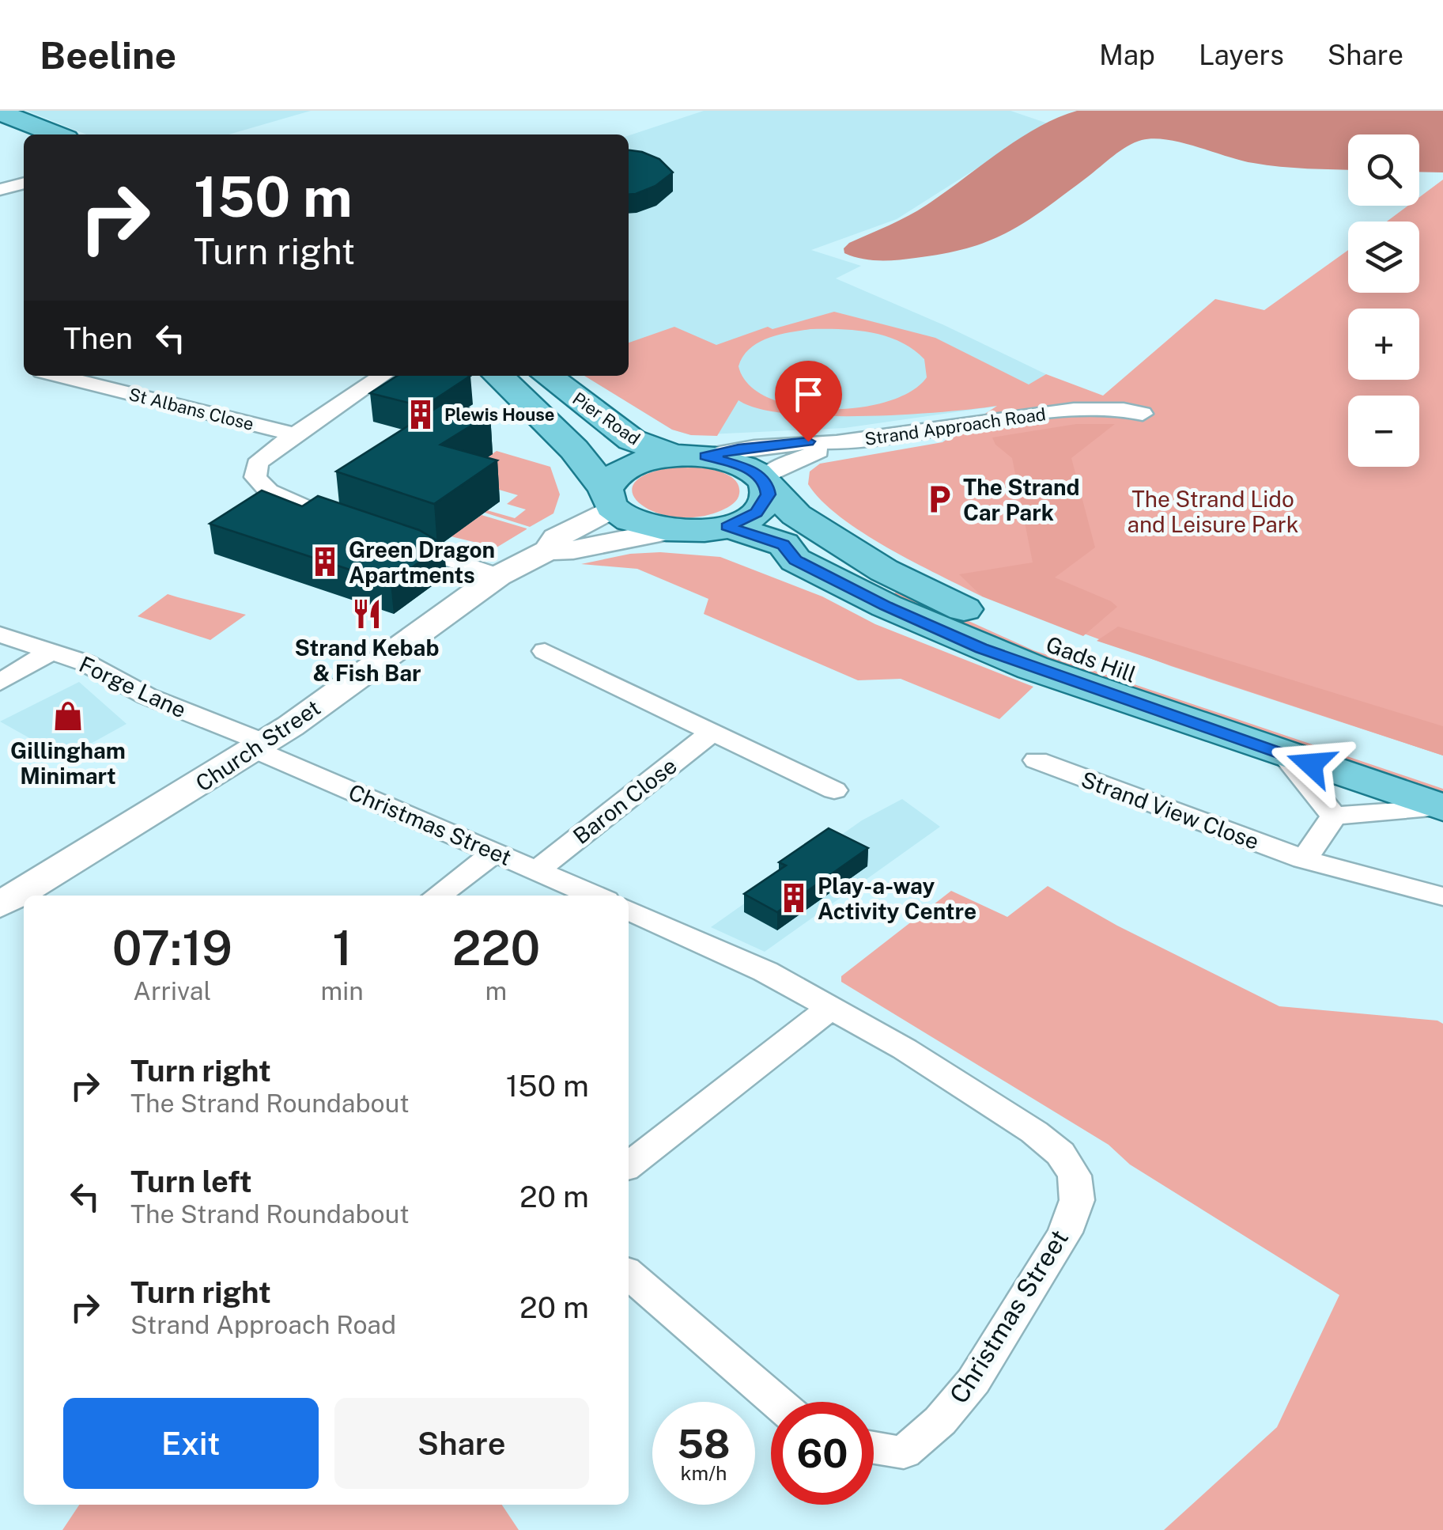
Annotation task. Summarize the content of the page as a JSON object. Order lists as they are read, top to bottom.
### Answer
{
  "streets": {
    "main road": ["Pier Road", "Gads Hill"],
    "street": [
      "St Albans Close",
      "Strand Approach Road",
      "Forge Lane",
      "Church Street",
      "Baron Close",
      "Strand View Close",
      "Christmas Street"
    ]
  },
  "crossings": [
    ["Pier Road", "Strand Approach Road"],
    ["Pier Road", "Gads Hill"],
    ["Pier Road", "Church Street"],
    ["Strand Approach Road", "Gads Hill"],
    ["Gads Hill", "Church Street"],
    ["Forge Lane", "Church Street"],
    ["Forge Lane", "Christmas Street"],
    ["Church Street", "Christmas Street"],
    ["Baron Close", "Christmas Street"]
  ],
  "parks": ["The Strand Lido and Leisure Park"],
  "places": {
    "building": ["Plewis House", "Green Dragon Apartments", "Play-a-way Activity Centre"],
    "parking": ["The Strand Car Park"],
    "restaurant": ["Strand Kebab & Fish Bar"],
    "shop": ["Gillingham Minimart"]
  },
  "page": {
    "header": "Beeline",
    "nav": ["Map", "Layers", "Share"],
    "map_buttons": ["+", "−"],
    "turn": ["150 m", "Turn right"],
    "then": "Then",
    "eta": [
      "07:19",
      "Arrival",
      "1",
      "min",
      "220",
      "m"
    ],
    "list": [
      {
        "name": "Turn right",
        "note": "The Strand Roundabout",
        "value": "150 m"
      },
      {
        "name": "Turn left",
        "note": "The Strand Roundabout",
        "value": "20 m"
      },
      {
        "name": "Turn right",
        "note": "Strand Approach Road",
        "value": "20 m"
      }
    ],
    "buttons": ["Exit", "Share"],
    "speed": "58 km/h",
    "limit": "60"
  }
}
